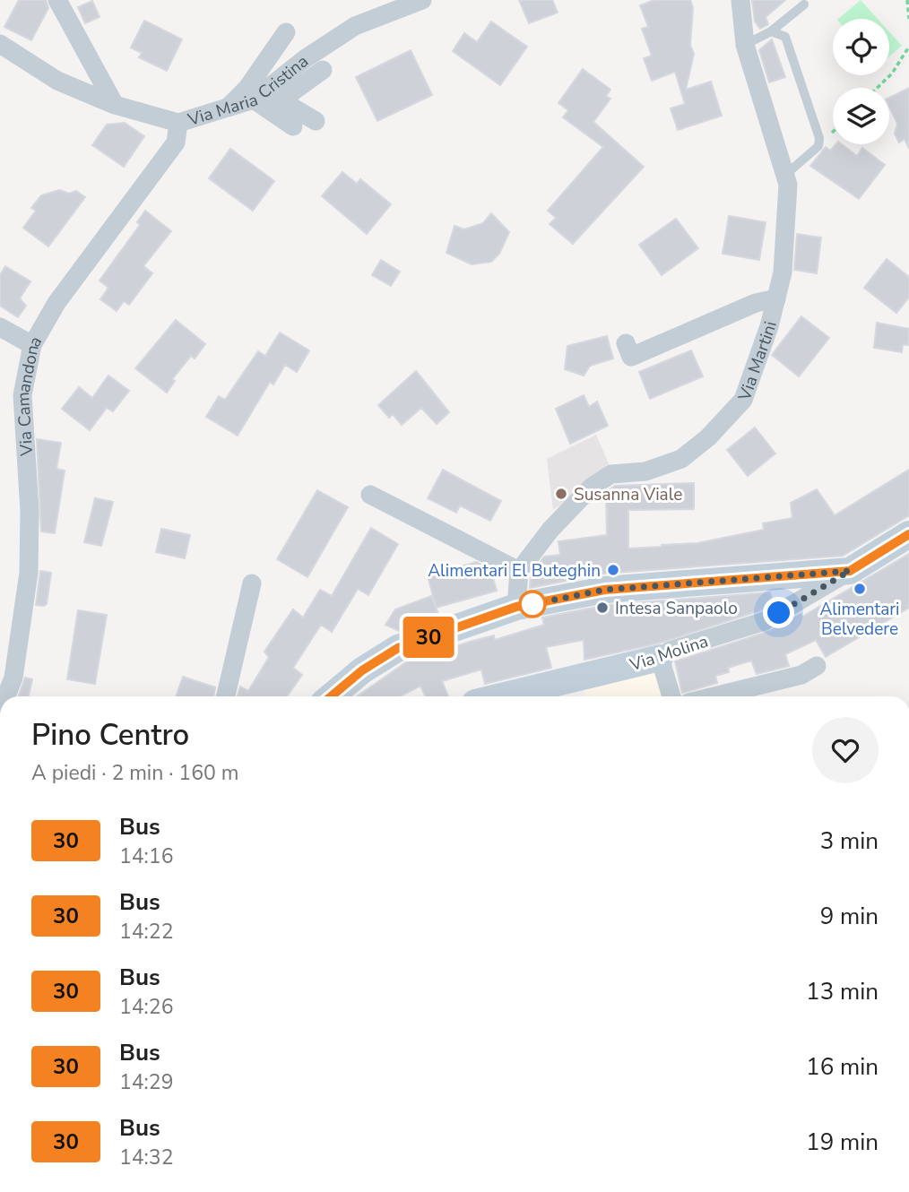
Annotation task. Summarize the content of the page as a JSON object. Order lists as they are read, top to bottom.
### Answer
{
  "streets": {
    "main road": ["Via Molina"],
    "street": ["Via Maria Cristina", "Via Martini", "Via Camandona"]
  },
  "crossings": [
    ["Via Maria Cristina", "Via Camandona"]
  ],
  "places": [
    "Susanna Viale",
    "Alimentari El Buteghin",
    "Alimentari Belvedere",
    "Intesa Sanpaolo"
  ],
  "lines": ["bus line 30"],
  "page": {
    "on_map": "30",
    "heading": ["Pino Centro", "A piedi · 2 min · 160 m"],
    "list": [
      {
        "mark": "30",
        "name": "Bus",
        "note": "14:16",
        "value": "3 min"
      },
      {
        "mark": "30",
        "name": "Bus",
        "note": "14:22",
        "value": "9 min"
      },
      {
        "mark": "30",
        "name": "Bus",
        "note": "14:26",
        "value": "13 min"
      },
      {
        "mark": "30",
        "name": "Bus",
        "note": "14:29",
        "value": "16 min"
      },
      {
        "mark": "30",
        "name": "Bus",
        "note": "14:32",
        "value": "19 min"
      }
    ]
  }
}
